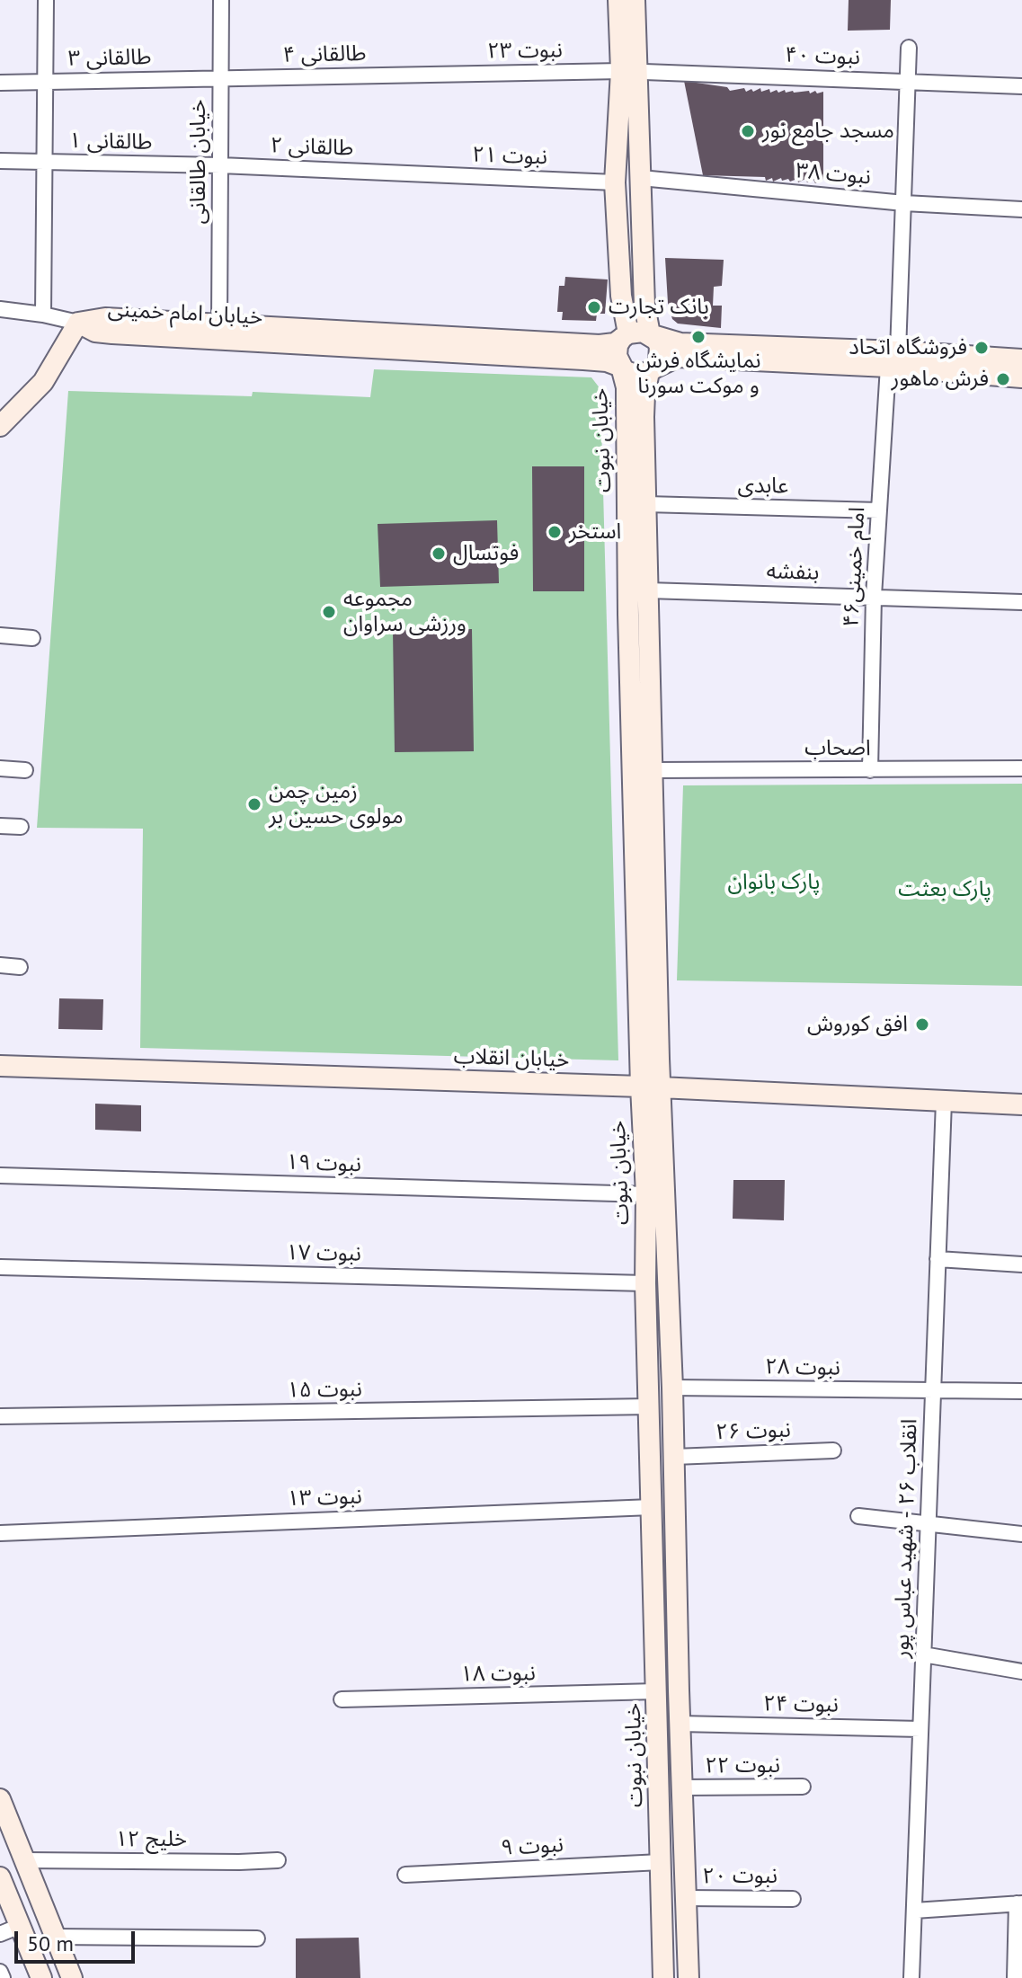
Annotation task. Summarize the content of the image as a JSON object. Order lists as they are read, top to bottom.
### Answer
{
  "streets": {
    "main road": ["خیابان امام خمینی", "خیابان نبوت", "خیابان انقلاب"],
    "street": [
      "نبوت ۲۳",
      "طالقانی ۴",
      "نبوت ۴۰",
      "طالقانی ۳",
      "طالقانی ۱",
      "طالقانی ۲",
      "نبوت ۲۱",
      "خیابان طالقانی",
      "نبوت ۳۸",
      "عابدی",
      "امام خمینی۴۶",
      "بنفشه",
      "اصحاب",
      "نبوت ۱۹",
      "نبوت ۱۷",
      "نبوت ۲۸",
      "نبوت ۱۵",
      "نبوت ۲۶",
      "نبوت ۱۳",
      "انقلاب ۲۶ - شهید عباس پور",
      "نبوت ۱۸",
      "نبوت ۲۴",
      "نبوت ۲۲",
      "خلیج ۱۲",
      "نبوت ۹",
      "نبوت ۲۰"
    ]
  },
  "crossings": [
    ["نبوت ۲۳", "طالقانی ۴"],
    ["نبوت ۲۳", "نبوت ۴۰"],
    ["طالقانی ۴", "طالقانی ۳"],
    ["طالقانی ۴", "خیابان طالقانی"],
    ["نبوت ۴۰", "امام خمینی۴۶"],
    ["طالقانی ۳", "خیابان طالقانی"],
    ["طالقانی ۱", "طالقانی ۲"],
    ["طالقانی ۱", "خیابان طالقانی"],
    ["طالقانی ۲", "نبوت ۲۱"],
    ["طالقانی ۲", "خیابان طالقانی"],
    ["خیابان طالقانی", "خیابان امام خمینی"],
    ["نبوت ۳۸", "امام خمینی۴۶"],
    ["خیابان امام خمینی", "خیابان نبوت"],
    ["خیابان نبوت", "عابدی"],
    ["خیابان نبوت", "بنفشه"],
    ["خیابان نبوت", "اصحاب"],
    ["خیابان نبوت", "خیابان انقلاب"],
    ["خیابان نبوت", "نبوت ۱۹"],
    ["خیابان نبوت", "نبوت ۱۷"],
    ["خیابان نبوت", "نبوت ۲۸"],
    ["خیابان نبوت", "نبوت ۱۵"],
    ["خیابان نبوت", "نبوت ۲۶"],
    ["خیابان نبوت", "نبوت ۱۳"],
    ["خیابان نبوت", "نبوت ۱۸"],
    ["خیابان نبوت", "نبوت ۲۴"],
    ["خیابان نبوت", "نبوت ۲۲"],
    ["خیابان نبوت", "نبوت ۹"],
    ["خیابان نبوت", "نبوت ۲۰"],
    ["عابدی", "امام خمینی۴۶"],
    ["امام خمینی۴۶", "بنفشه"],
    ["امام خمینی۴۶", "اصحاب"],
    ["خیابان انقلاب", "انقلاب ۲۶ - شهید عباس پور"],
    ["نبوت ۲۸", "انقلاب ۲۶ - شهید عباس پور"],
    ["انقلاب ۲۶ - شهید عباس پور", "نبوت ۲۴"]
  ],
  "parks": ["پارک بانوان", "پارک بعثت"],
  "places": [
    "مسجد جامع نور",
    "بانک تجارت",
    "نمایشگاه فرش و موکت سورنا",
    "فروشگاه اتحاد",
    "فرش ماهور",
    "استخر",
    "فوتسال",
    "مجموعه ورزشی سراوان",
    "زمین چمن مولوی حسین بر",
    "افق کوروش"
  ],
  "scale_bar": "50 m"
}
